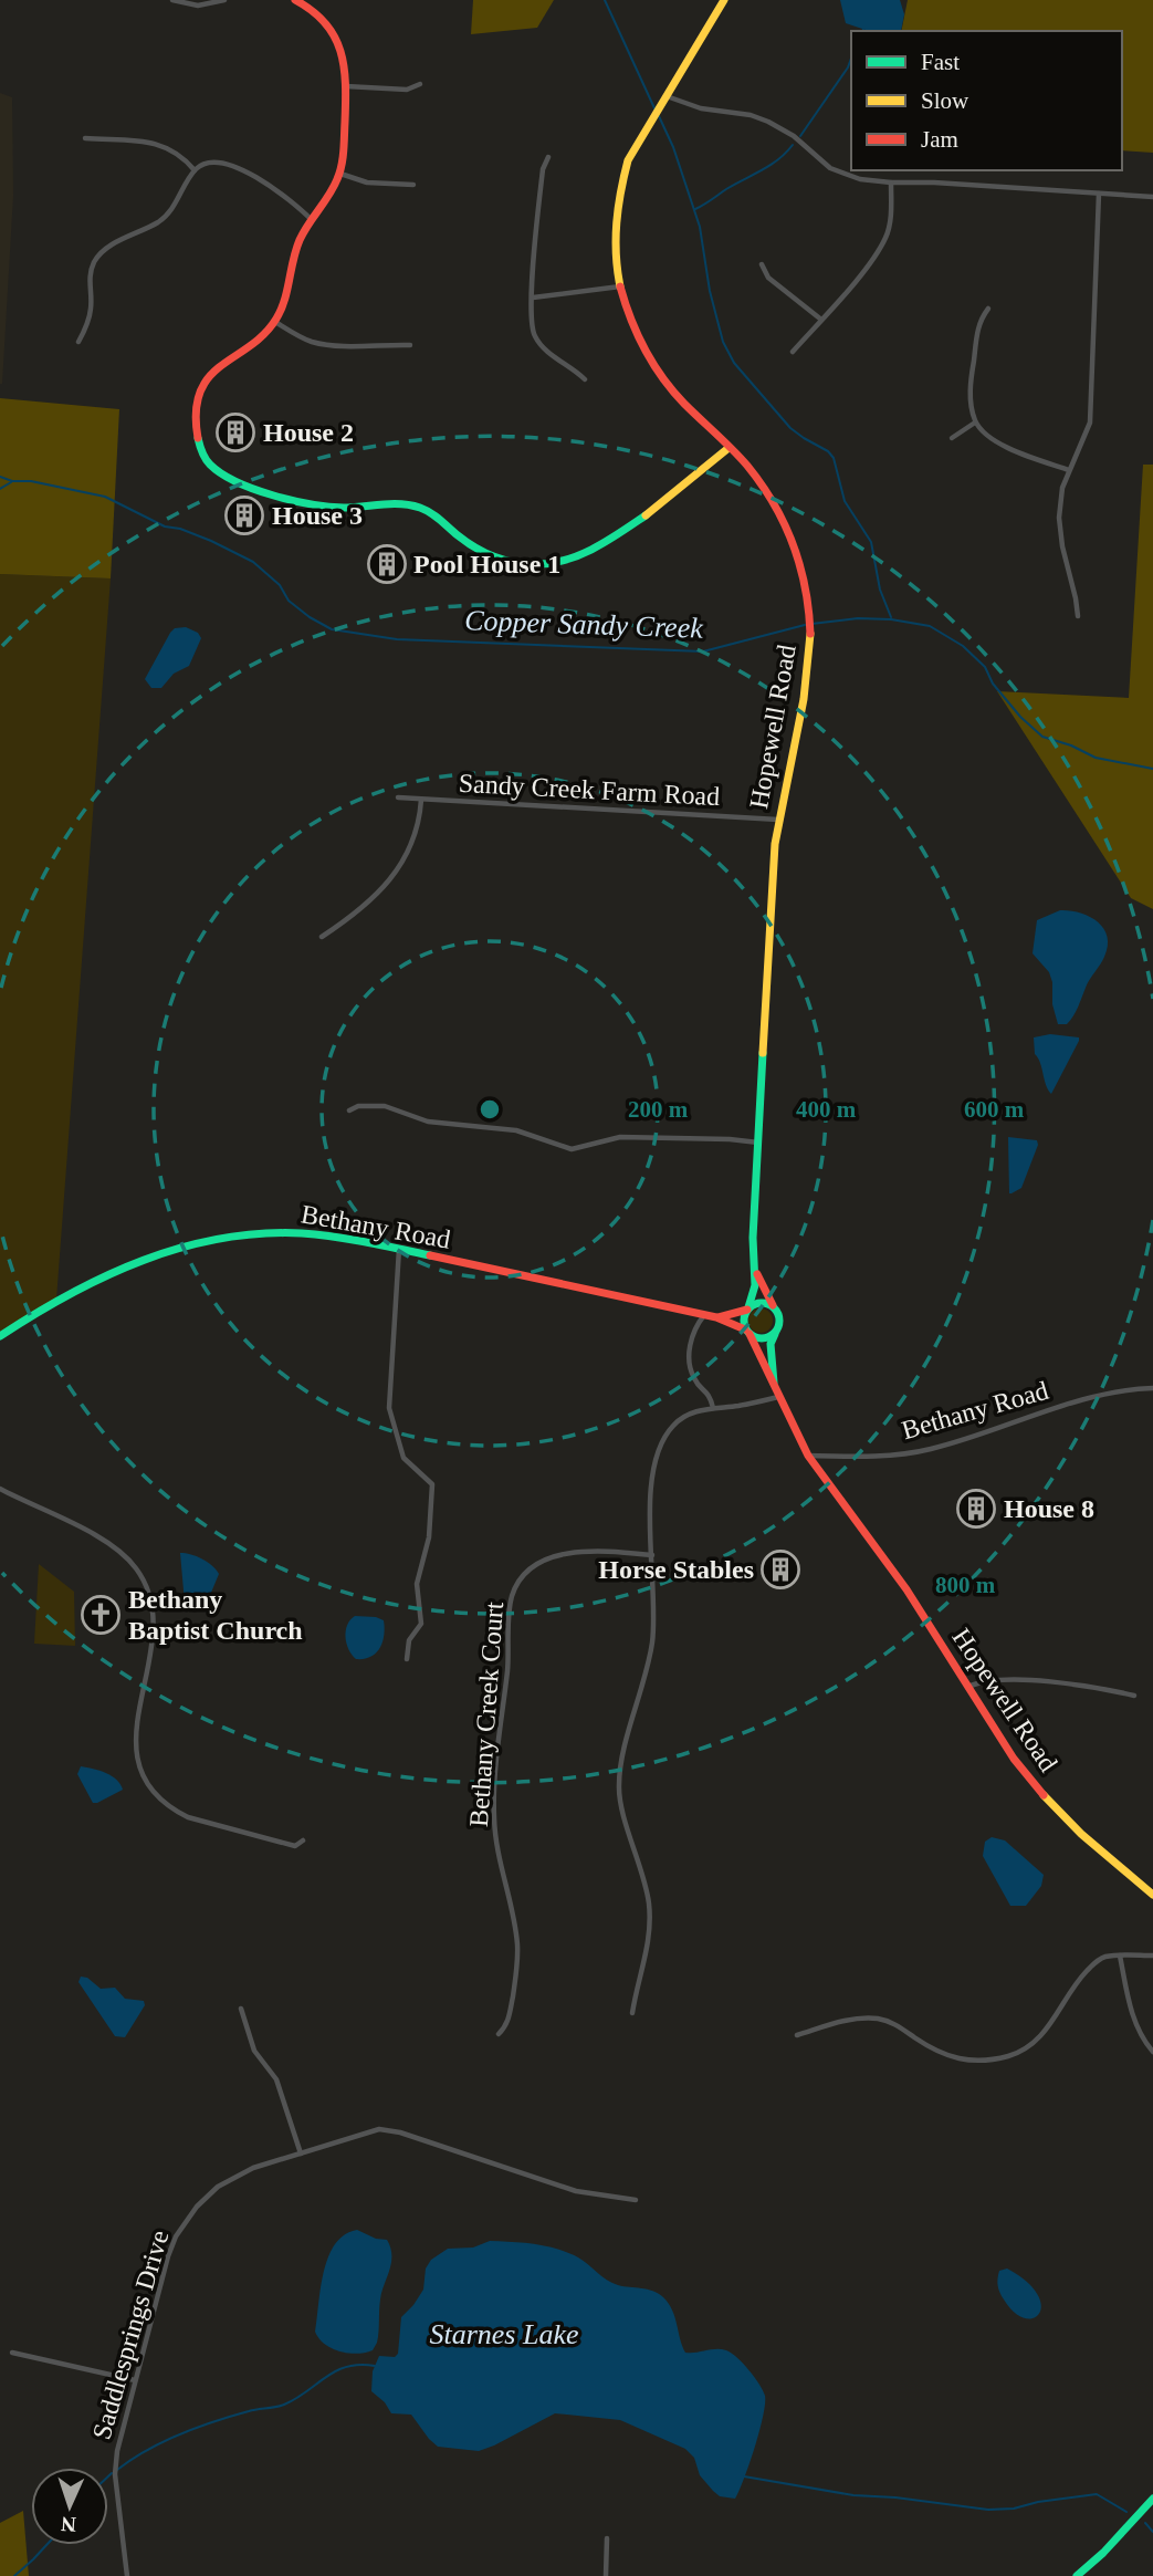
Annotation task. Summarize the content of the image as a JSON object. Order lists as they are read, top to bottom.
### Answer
{
  "streets": {
    "street": [
      "Hopewell Road",
      "Sandy Creek Farm Road",
      "Bethany Road",
      "Bethany Creek Court",
      "Saddlesprings Drive"
    ]
  },
  "crossings": [
    ["Hopewell Road", "Sandy Creek Farm Road"],
    ["Hopewell Road", "Bethany Road"]
  ],
  "water": ["Copper Sandy Creek", "Starnes Lake"],
  "places": {
    "building": [
      "House 2",
      "House 3",
      "Pool House 1",
      "House 8",
      "Horse Stables"
    ],
    "church": ["Bethany Baptist Church"]
  },
  "legend": ["Fast", "Slow", "Jam"],
  "north": "bottom",
  "rings": [
    "200 m",
    "400 m",
    "600 m",
    "800 m"
  ]
}
